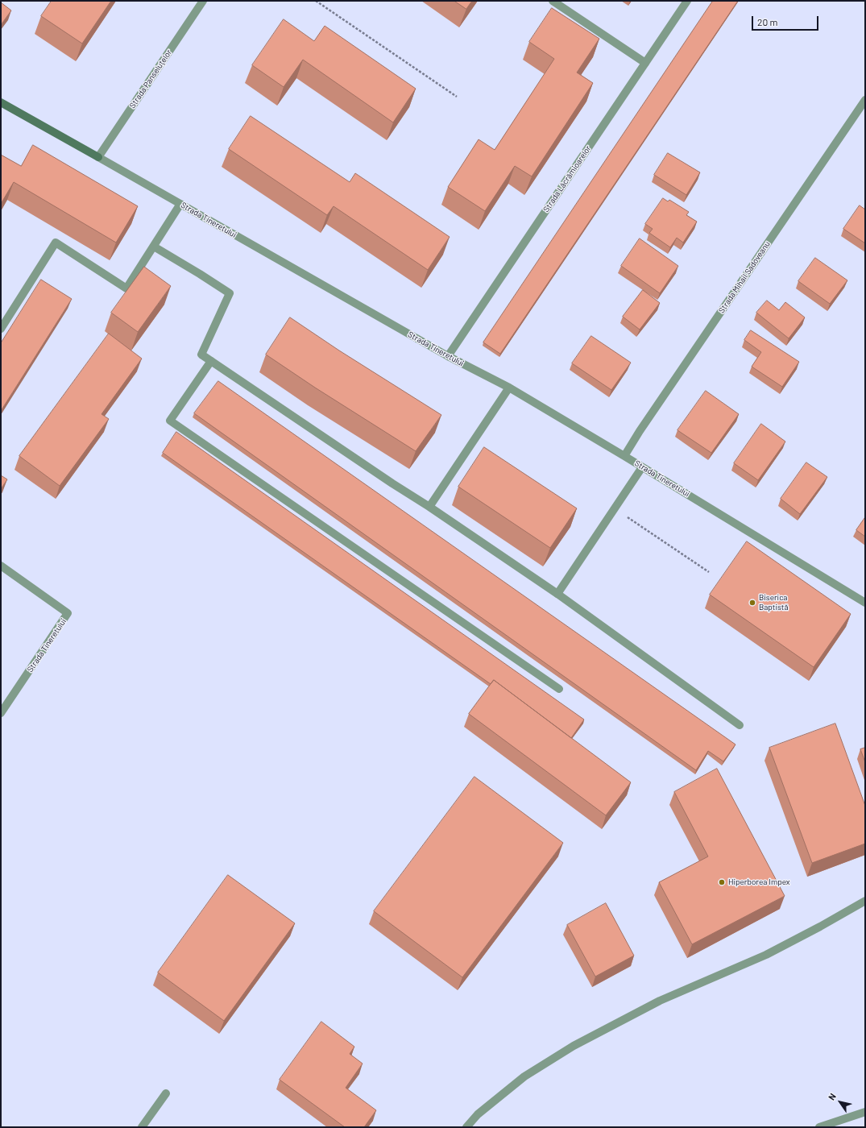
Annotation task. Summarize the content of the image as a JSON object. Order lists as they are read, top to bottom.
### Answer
{
  "streets": {
    "street": [
      "Strada Panseluțelor",
      "Strada Lăcrămioarelor",
      "Strada Tineretului",
      "Strada Mihail Sadoveanu"
    ]
  },
  "crossings": [
    ["Strada Panseluțelor", "Strada Tineretului"],
    ["Strada Lăcrămioarelor", "Strada Tineretului"],
    ["Strada Tineretului", "Strada Mihail Sadoveanu"]
  ],
  "places": ["Biserica Baptistă", "Hiperborea Impex"],
  "scale_bar": "20 m",
  "north": "top left"
}
